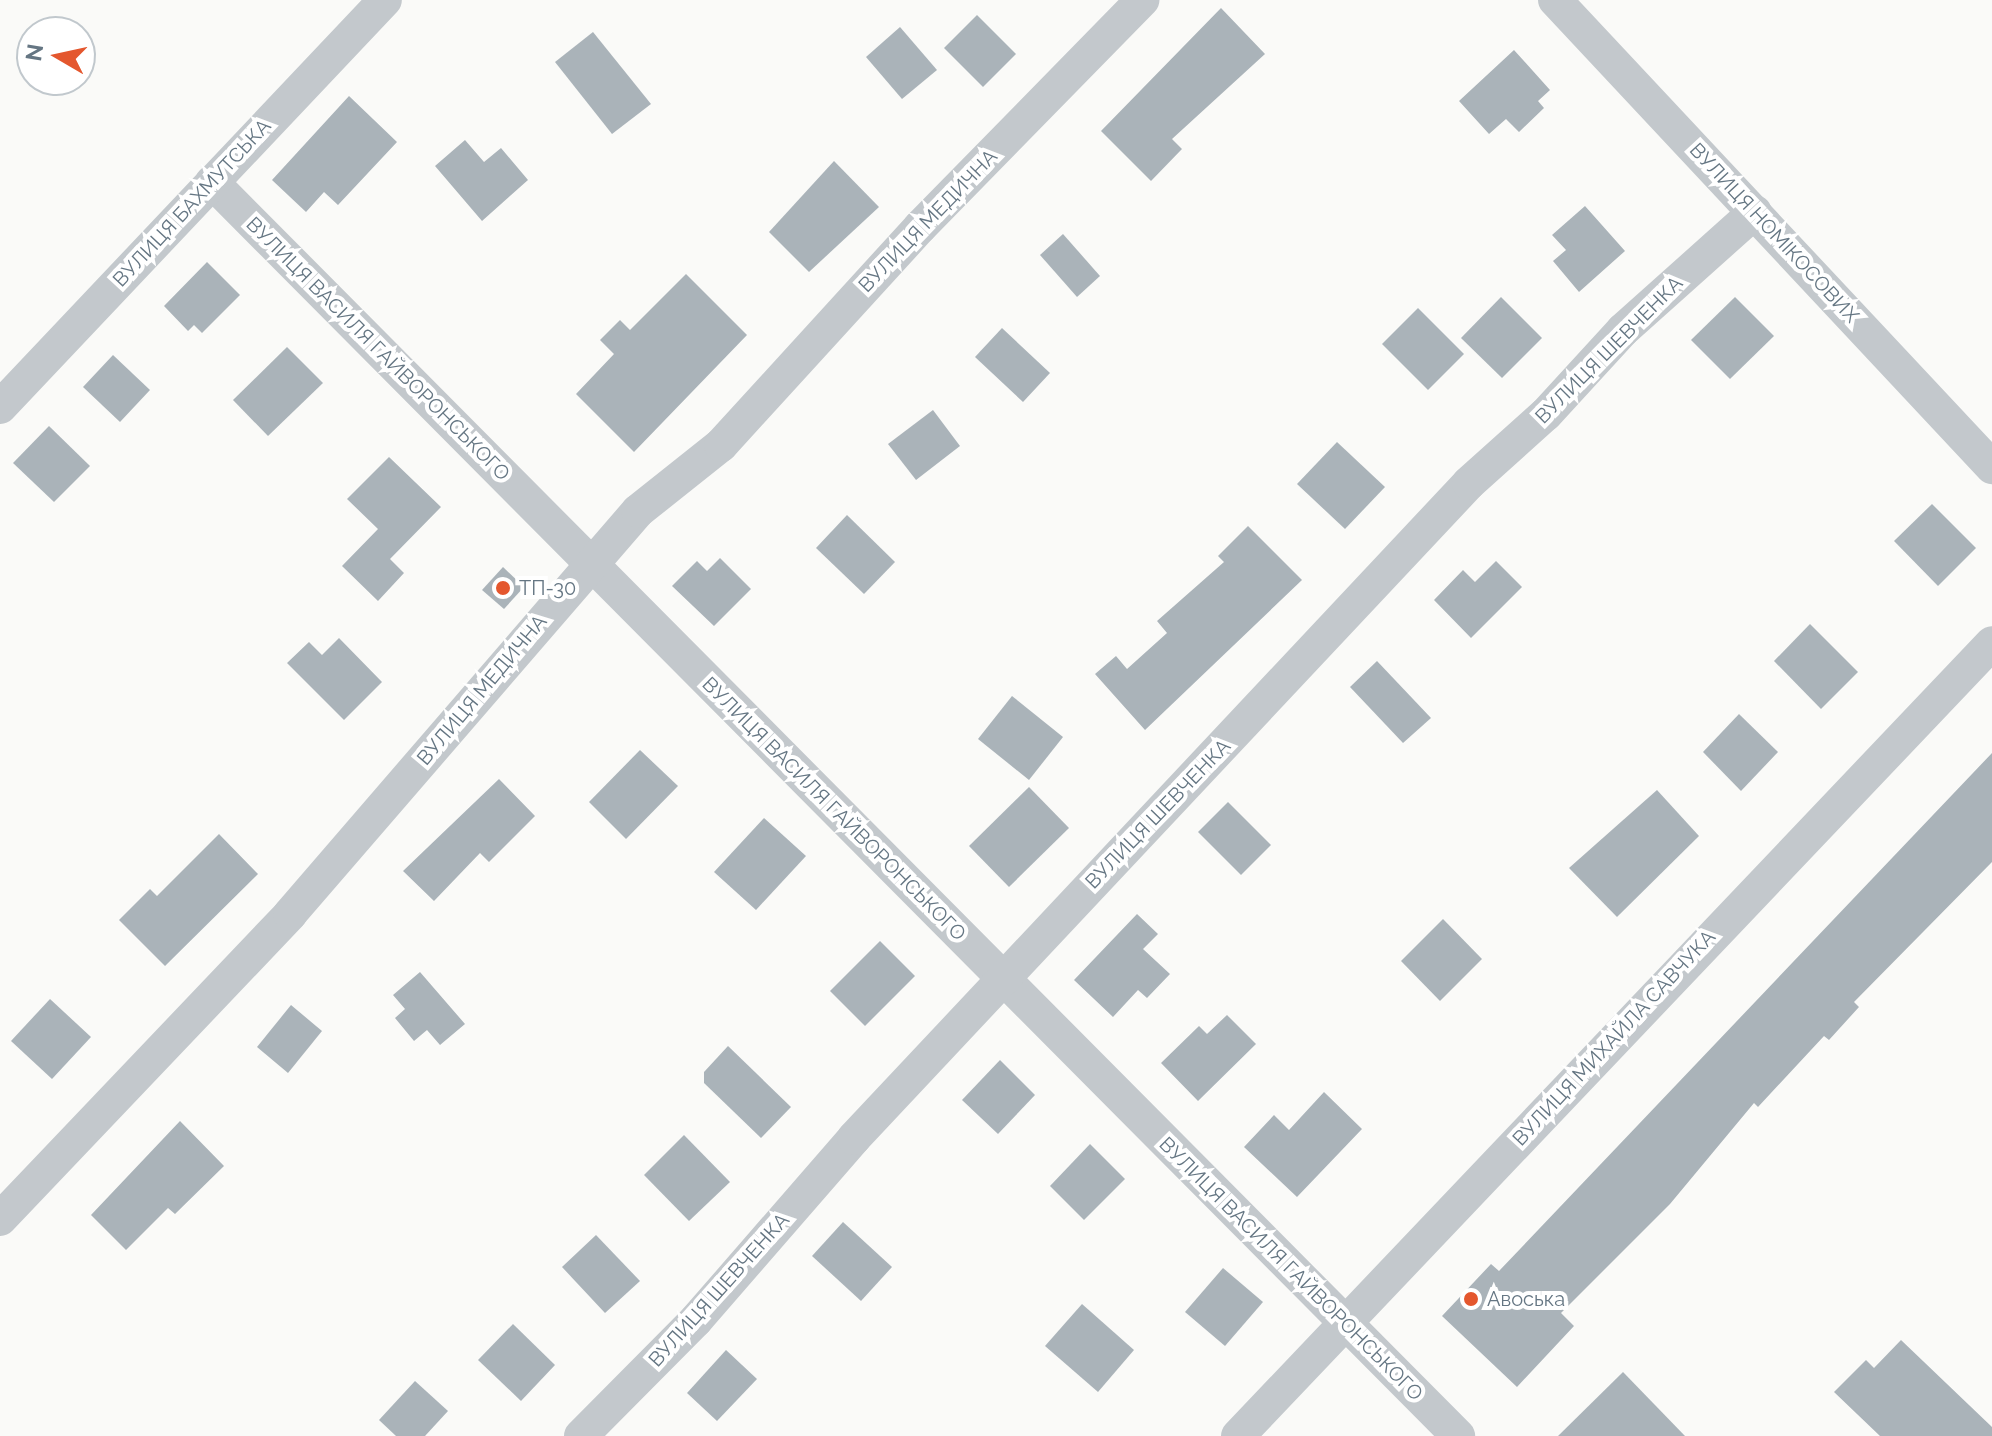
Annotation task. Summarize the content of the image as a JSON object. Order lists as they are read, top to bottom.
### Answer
{
  "streets": {
    "street": [
      "ВУЛИЦЯ БАХМУТСЬКА",
      "ВУЛИЦЯ МЕДИЧНА",
      "ВУЛИЦЯ НОМІКОСОВИХ",
      "ВУЛИЦЯ ВАСИЛЯ ГАЙВОРОНСЬКОГО",
      "ВУЛИЦЯ ШЕВЧЕНКА",
      "ВУЛИЦЯ МИХАЙЛА САВЧУКА"
    ]
  },
  "crossings": [
    ["ВУЛИЦЯ БАХМУТСЬКА", "ВУЛИЦЯ ВАСИЛЯ ГАЙВОРОНСЬКОГО"],
    ["ВУЛИЦЯ МЕДИЧНА", "ВУЛИЦЯ ВАСИЛЯ ГАЙВОРОНСЬКОГО"],
    ["ВУЛИЦЯ НОМІКОСОВИХ", "ВУЛИЦЯ ШЕВЧЕНКА"],
    ["ВУЛИЦЯ ВАСИЛЯ ГАЙВОРОНСЬКОГО", "ВУЛИЦЯ ШЕВЧЕНКА"],
    ["ВУЛИЦЯ ВАСИЛЯ ГАЙВОРОНСЬКОГО", "ВУЛИЦЯ МИХАЙЛА САВЧУКА"]
  ],
  "places": ["ТП-30", "Авоська"],
  "north": "left"
}
